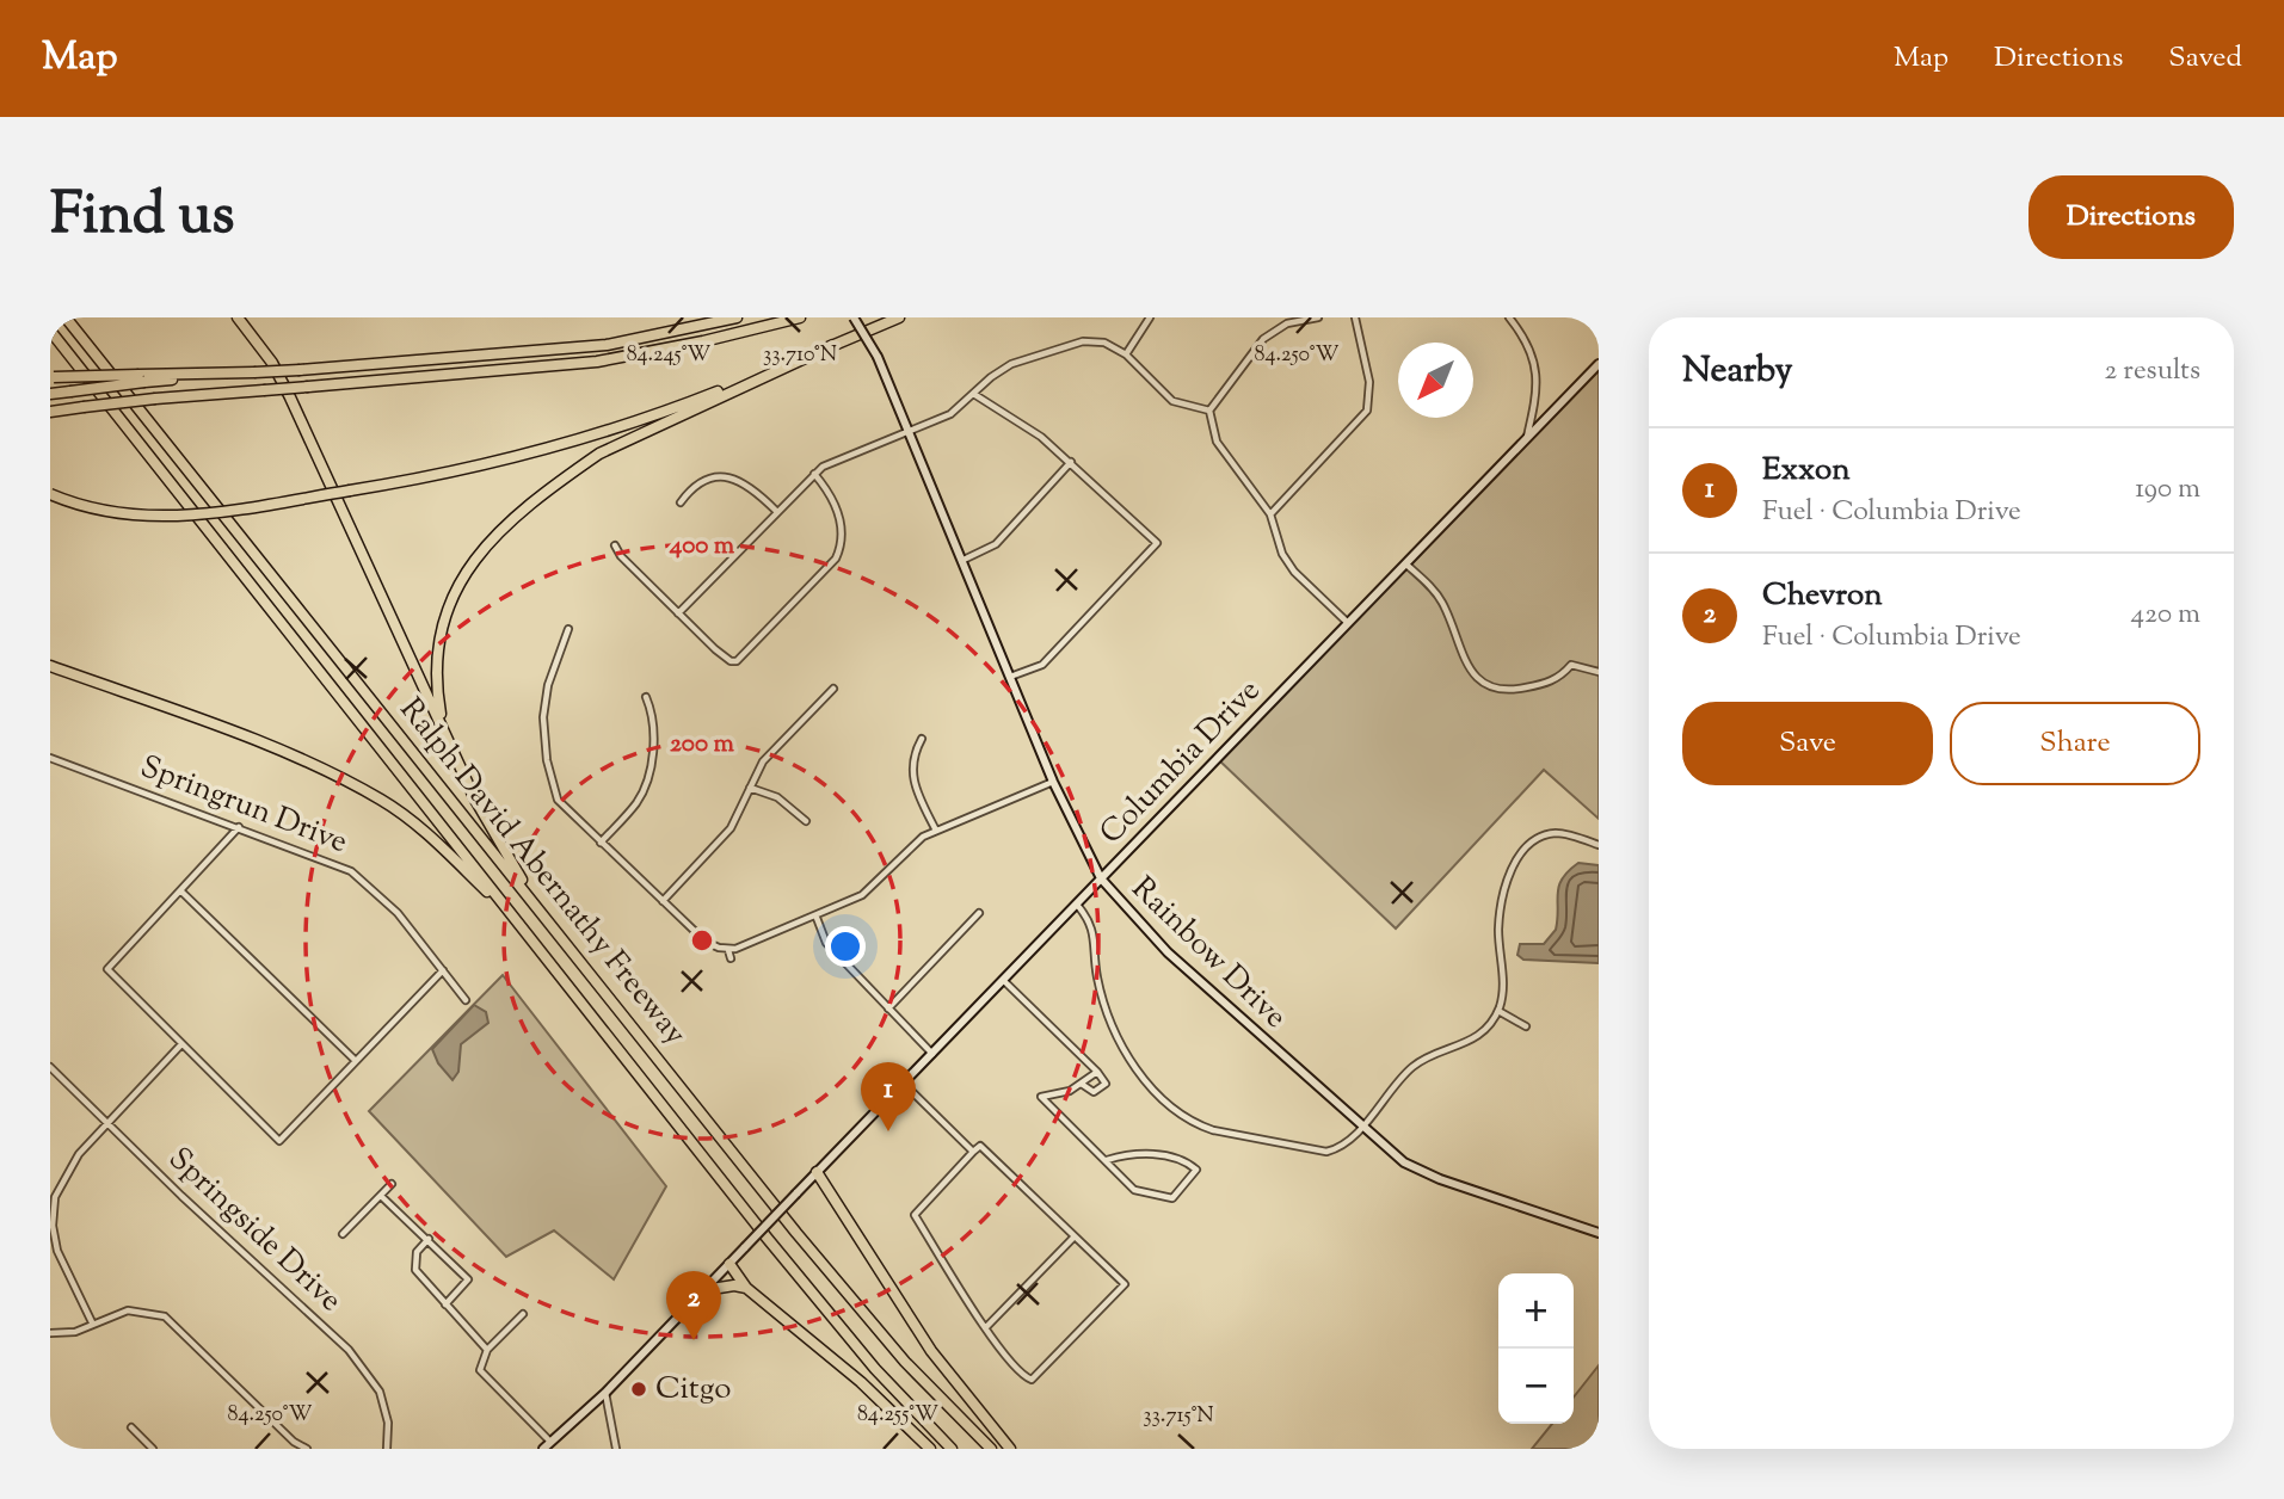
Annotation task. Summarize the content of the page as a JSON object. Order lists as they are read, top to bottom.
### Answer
{
  "streets": {
    "highway": ["Ralph David Abernathy Freeway"],
    "main road": ["Columbia Drive", "Rainbow Drive"],
    "street": ["Springrun Drive", "Springside Drive"]
  },
  "crossings": [
    ["Columbia Drive", "Rainbow Drive"]
  ],
  "places": ["Citgo"],
  "north": "bottom left",
  "page": {
    "header": "Map",
    "nav": ["Map", "Directions", "Saved"],
    "title": "Find us",
    "buttons": [
      "Directions",
      ["Save", "Share"]
    ],
    "heading": ["Nearby", "2 results"],
    "list": [
      {
        "mark": "1",
        "name": "Exxon",
        "note": "Fuel · Columbia Drive",
        "value": "190 m"
      },
      {
        "mark": "2",
        "name": "Chevron",
        "note": "Fuel · Columbia Drive",
        "value": "420 m"
      }
    ],
    "pins": ["1", "2"],
    "map_buttons": ["+", "−"]
  },
  "coordinates": [
    "33.710°N",
    "84.245°W",
    "84.250°W",
    "84.255°W",
    "33.715°N"
  ],
  "rings": ["400 m", "200 m"]
}
